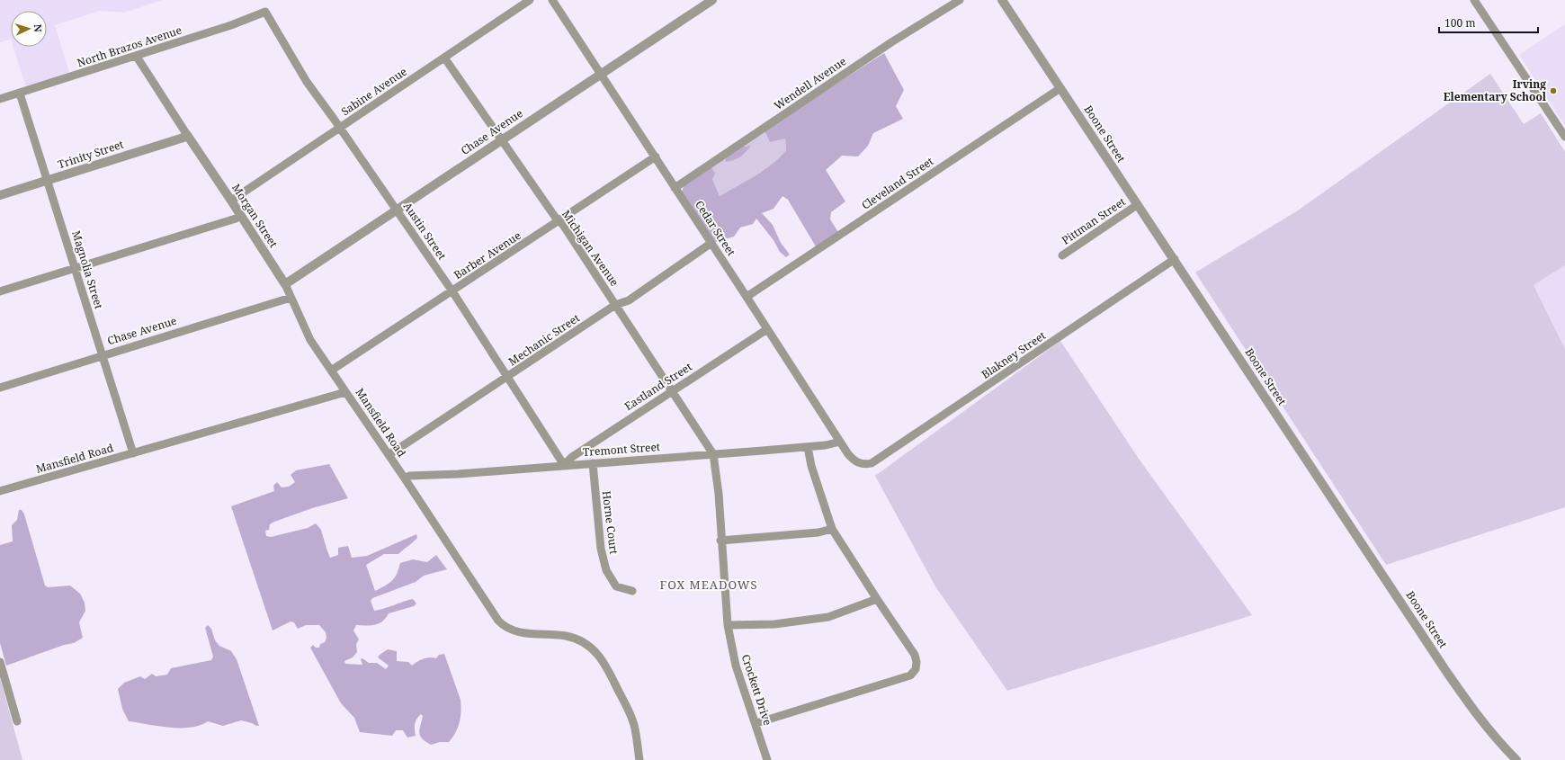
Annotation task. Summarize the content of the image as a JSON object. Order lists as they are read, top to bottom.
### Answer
{
  "streets": {
    "street": [
      "North Brazos Avenue",
      "Wendell Avenue",
      "Sabine Avenue",
      "Chase Avenue",
      "Boone Street",
      "Trinity Street",
      "Cleveland Street",
      "Morgan Street",
      "Pittman Street",
      "Cedar Street",
      "Austin Street",
      "Michigan Avenue",
      "Barber Avenue",
      "Magnolia Street",
      "Mechanic Street",
      "Blakney Street",
      "Eastland Street",
      "Mansfield Road",
      "Tremont Street",
      "Horne Court",
      "Crockett Drive"
    ]
  },
  "crossings": [
    ["North Brazos Avenue", "Morgan Street"],
    ["North Brazos Avenue", "Austin Street"],
    ["North Brazos Avenue", "Magnolia Street"],
    ["Wendell Avenue", "Cedar Street"],
    ["Sabine Avenue", "Morgan Street"],
    ["Sabine Avenue", "Austin Street"],
    ["Sabine Avenue", "Michigan Avenue"],
    ["Chase Avenue", "Morgan Street"],
    ["Chase Avenue", "Cedar Street"],
    ["Chase Avenue", "Austin Street"],
    ["Chase Avenue", "Michigan Avenue"],
    ["Chase Avenue", "Magnolia Street"],
    ["Boone Street", "Cleveland Street"],
    ["Boone Street", "Pittman Street"],
    ["Boone Street", "Blakney Street"],
    ["Trinity Street", "Morgan Street"],
    ["Trinity Street", "Magnolia Street"],
    ["Cleveland Street", "Cedar Street"],
    ["Morgan Street", "Barber Avenue"],
    ["Morgan Street", "Mansfield Road"],
    ["Cedar Street", "Barber Avenue"],
    ["Cedar Street", "Mechanic Street"],
    ["Cedar Street", "Blakney Street"],
    ["Cedar Street", "Eastland Street"],
    ["Cedar Street", "Tremont Street"],
    ["Austin Street", "Barber Avenue"],
    ["Austin Street", "Mechanic Street"],
    ["Austin Street", "Eastland Street"],
    ["Austin Street", "Tremont Street"],
    ["Michigan Avenue", "Barber Avenue"],
    ["Michigan Avenue", "Mechanic Street"],
    ["Michigan Avenue", "Eastland Street"],
    ["Michigan Avenue", "Tremont Street"],
    ["Michigan Avenue", "Crockett Drive"],
    ["Magnolia Street", "Mansfield Road"],
    ["Mechanic Street", "Mansfield Road"],
    ["Eastland Street", "Tremont Street"],
    ["Mansfield Road", "Tremont Street"],
    ["Tremont Street", "Horne Court"],
    ["Tremont Street", "Crockett Drive"]
  ],
  "districts": ["FOX MEADOWS"],
  "places": ["Irving Elementary School"],
  "scale_bar": "100 m",
  "north": "right"
}
